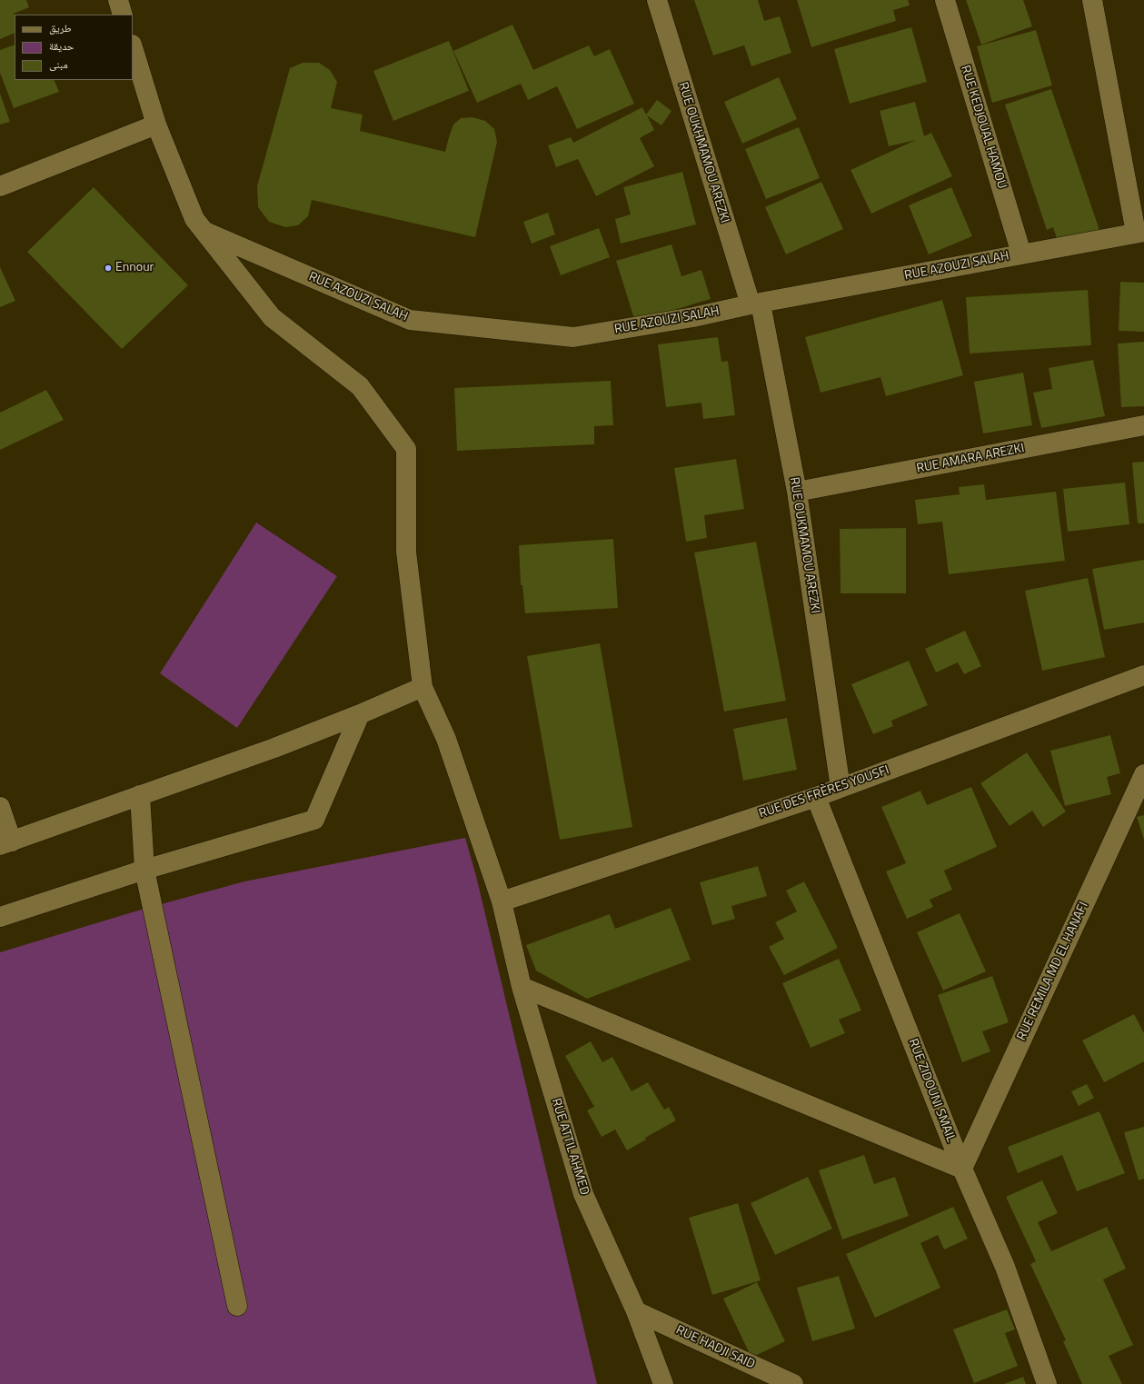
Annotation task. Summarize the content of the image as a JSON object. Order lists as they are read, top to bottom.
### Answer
{
  "streets": {
    "street": [
      "RUE KEDJOUAL HAMOU",
      "RUE OUKHMAMOU AREZKI",
      "RUE AZOUZI SALAH",
      "RUE AMARA AREZKI",
      "RUE OUKMAMOU AREZKI",
      "RUE DES FRÈRES YOUSFI",
      "RUE REMILA MD EL HANAFI",
      "RUE ZIDOUNI SMAIL",
      "RUE ATTIL AHMED",
      "RUE HADJI SAID"
    ]
  },
  "crossings": [
    ["RUE KEDJOUAL HAMOU", "RUE AZOUZI SALAH"],
    ["RUE OUKHMAMOU AREZKI", "RUE AZOUZI SALAH"],
    ["RUE OUKHMAMOU AREZKI", "RUE OUKMAMOU AREZKI"],
    ["RUE AZOUZI SALAH", "RUE OUKMAMOU AREZKI"],
    ["RUE AZOUZI SALAH", "RUE ATTIL AHMED"],
    ["RUE AMARA AREZKI", "RUE OUKMAMOU AREZKI"],
    ["RUE OUKMAMOU AREZKI", "RUE DES FRÈRES YOUSFI"],
    ["RUE DES FRÈRES YOUSFI", "RUE ZIDOUNI SMAIL"],
    ["RUE DES FRÈRES YOUSFI", "RUE ATTIL AHMED"],
    ["RUE REMILA MD EL HANAFI", "RUE ZIDOUNI SMAIL"],
    ["RUE ATTIL AHMED", "RUE HADJI SAID"]
  ],
  "places": ["Ennour"],
  "legend": ["طريق", "حديقة", "مبنى"]
}
